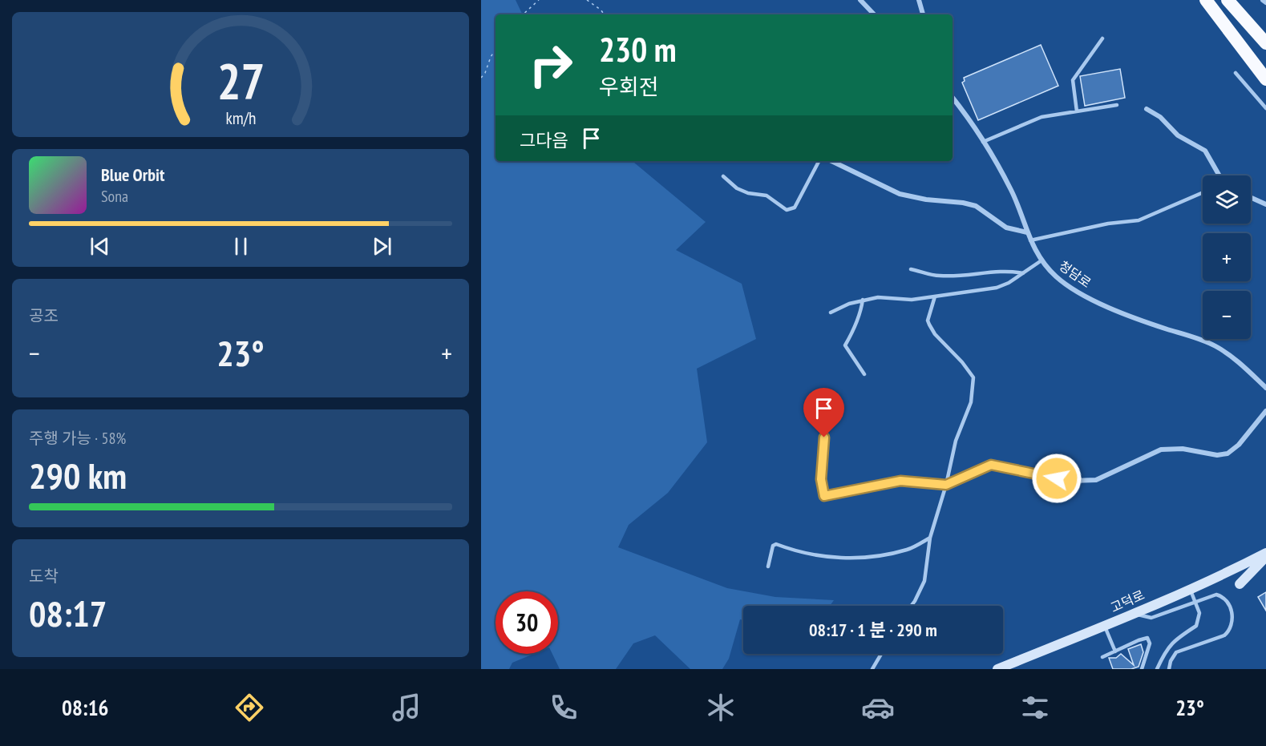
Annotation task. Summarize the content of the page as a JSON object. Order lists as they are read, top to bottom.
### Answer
{
  "streets": {
    "main road": ["고덕로"],
    "street": ["청담로"]
  },
  "page": {
    "turn": ["230 m", "우회전"],
    "then": "그다음",
    "song": ["Blue Orbit", "Sona"],
    "map_buttons": ["+", "−"],
    "tile": [
      "공조",
      ["주행 가능 · 58%", "290 km"],
      ["도착", "08:17"]
    ],
    "heat": ["−", "23°", "+"],
    "limit": "30",
    "trip": "08:17 · 1 분 · 290 m",
    "tabs": ["08:16", "23°"],
    "gauge": ["27", "km/h"]
  }
}
